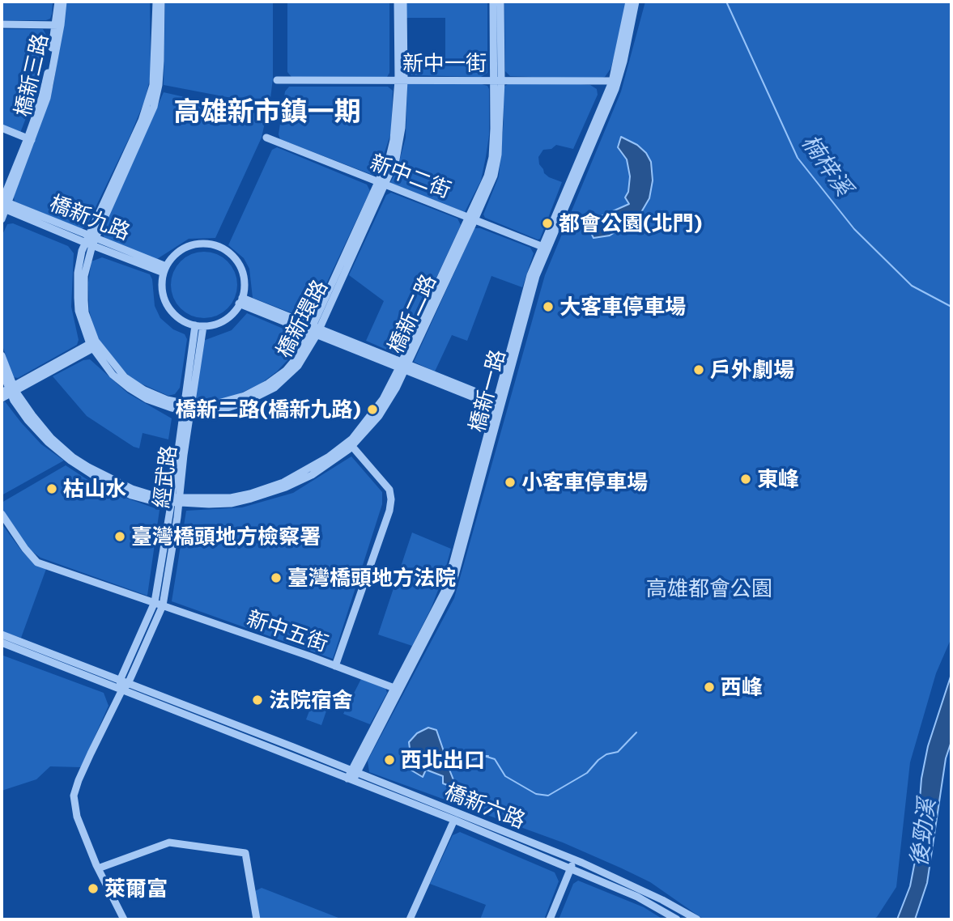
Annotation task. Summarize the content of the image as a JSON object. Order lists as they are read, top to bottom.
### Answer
{
  "streets": {
    "street": [
      "新中一街",
      "橋新三路",
      "新中二街",
      "橋新九路",
      "橋新二路",
      "橋新環路",
      "橋新一路",
      "經武路",
      "新中五街",
      "橋新六路"
    ]
  },
  "crossings": [
    ["新中一街", "橋新二路"],
    ["新中一街", "橋新環路"],
    ["新中一街", "橋新一路"],
    ["橋新三路", "橋新九路"],
    ["新中二街", "橋新二路"],
    ["新中二街", "橋新環路"],
    ["新中二街", "橋新一路"],
    ["橋新九路", "橋新環路"],
    ["橋新九路", "經武路"],
    ["橋新二路", "經武路"],
    ["橋新環路", "經武路"],
    ["橋新一路", "新中五街"],
    ["橋新一路", "橋新六路"],
    ["經武路", "新中五街"],
    ["經武路", "橋新六路"]
  ],
  "districts": ["高雄新市鎮一期"],
  "water": ["楠梓溪", "後勁溪"],
  "parks": ["高雄都會公園"],
  "places": [
    "都會公園(北門)",
    "大客車停車場",
    "戶外劇場",
    "橋新二路(橋新九路)",
    "東峰",
    "小客車停車場",
    "枯山水",
    "臺灣橋頭地方檢察署",
    "臺灣橋頭地方法院",
    "西峰",
    "法院宿舍",
    "西北出口",
    "萊爾富"
  ]
}
